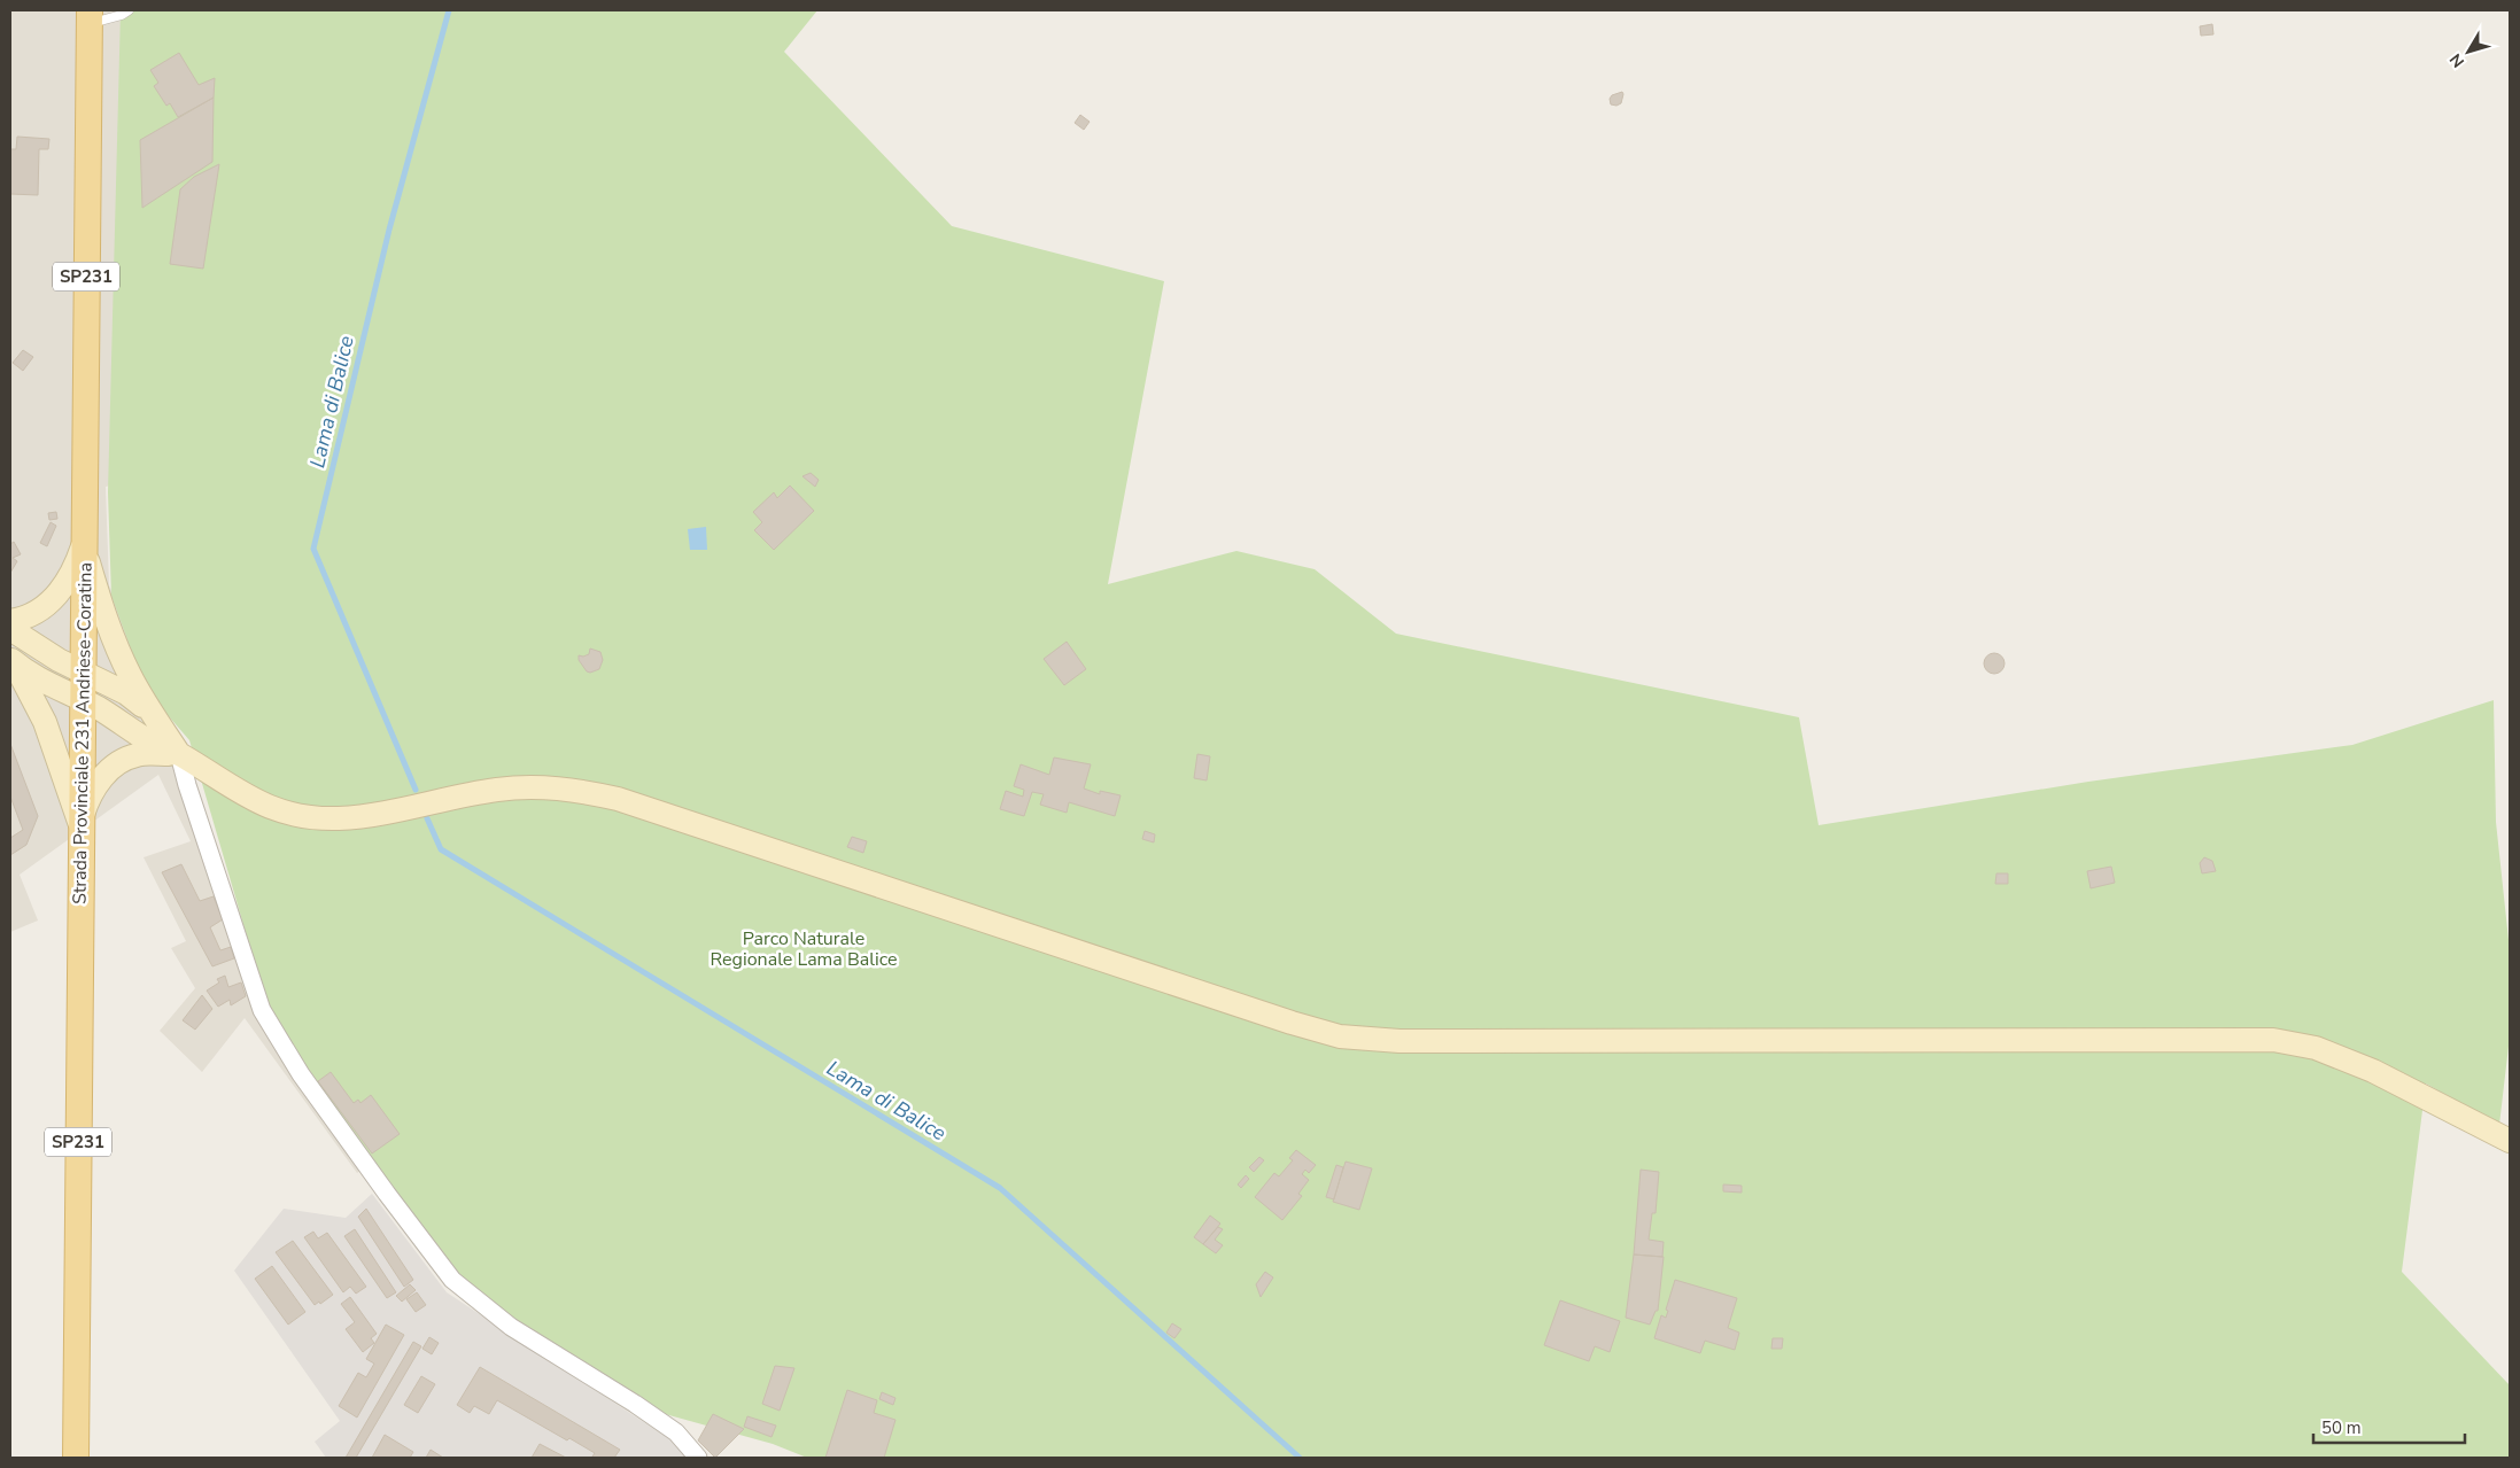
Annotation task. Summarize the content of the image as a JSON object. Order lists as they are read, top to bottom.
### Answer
{
  "streets": {
    "main road": ["SP231", "Strada Provinciale 231 Andriese-Coratina"]
  },
  "water": ["Lama di Balice"],
  "parks": ["Parco Naturale Regionale Lama Balice"],
  "scale_bar": "50 m",
  "north": "bottom left"
}
